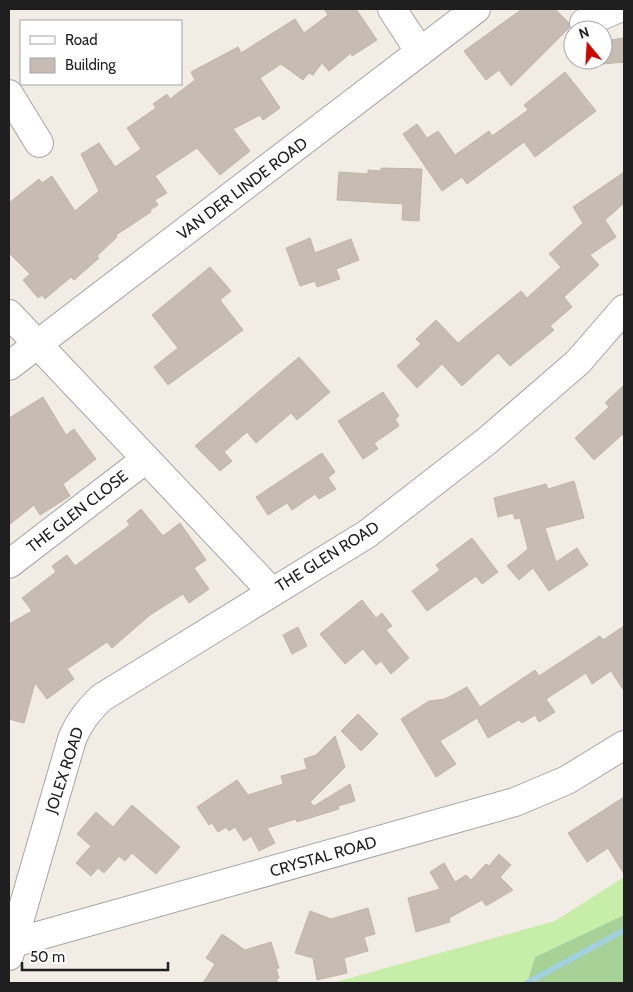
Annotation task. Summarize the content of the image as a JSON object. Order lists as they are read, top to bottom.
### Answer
{
  "streets": {
    "street": [
      "VAN DER LINDE ROAD",
      "THE GLEN CLOSE",
      "THE GLEN ROAD",
      "JOLEX ROAD",
      "CRYSTAL ROAD"
    ]
  },
  "crossings": [
    ["VAN DER LINDE ROAD", "THE GLEN ROAD"],
    ["THE GLEN CLOSE", "THE GLEN ROAD"],
    ["THE GLEN ROAD", "JOLEX ROAD"],
    ["JOLEX ROAD", "CRYSTAL ROAD"]
  ],
  "legend": ["Road", "Building"],
  "scale_bar": "50 m",
  "north": "top"
}
